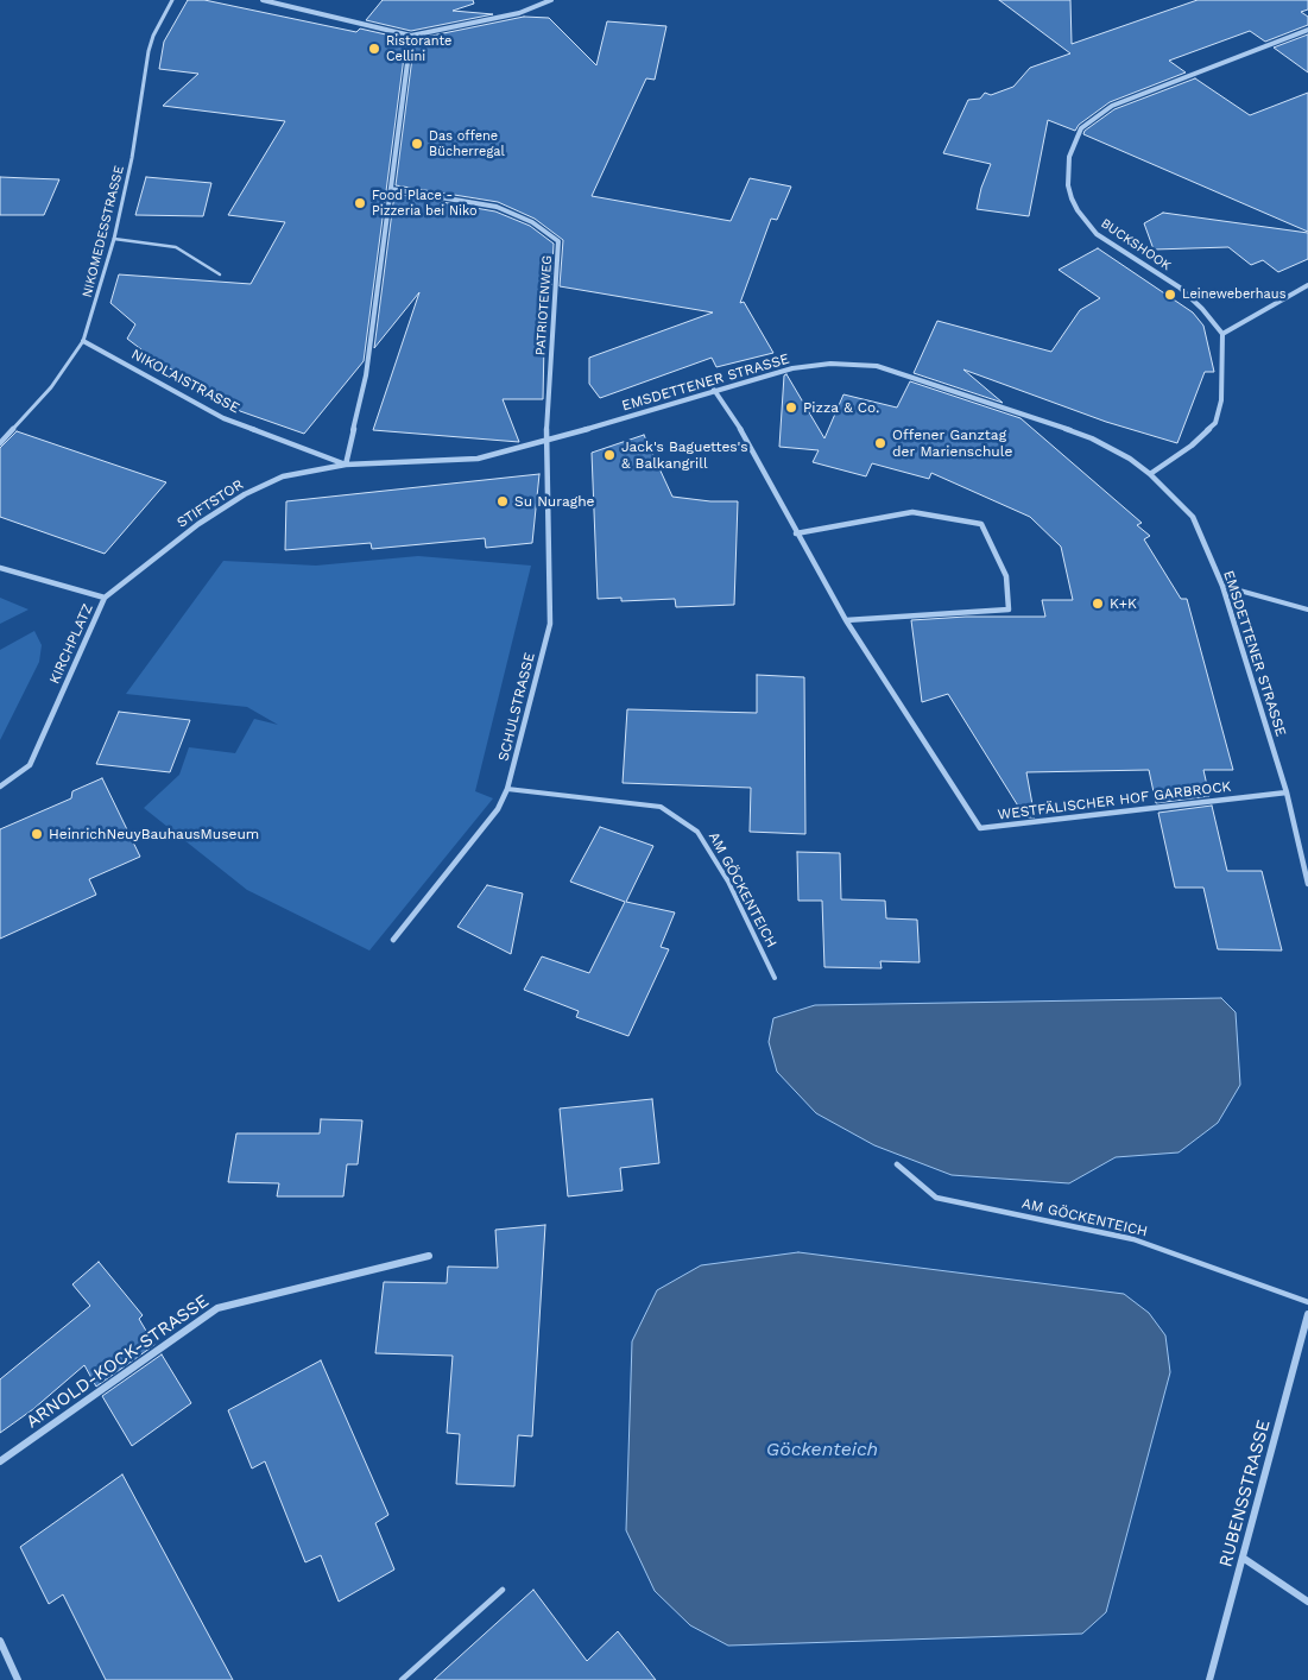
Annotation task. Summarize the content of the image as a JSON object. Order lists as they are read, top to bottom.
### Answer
{
  "streets": {
    "street": [
      "NIKOMEDESSTRASSE",
      "BUCKSHOOK",
      "PATRIOTENWEG",
      "NIKOLAISTRASSE",
      "EMSDETTENER STRASSE",
      "STIFTSTOR",
      "KIRCHPLATZ",
      "SCHULSTRASSE",
      "WESTFÄLISCHER HOF GARBROCK",
      "ARNOLD-KOCK-STRASSE",
      "RUBENSSTRASSE"
    ],
    "lane": ["AM GÖCKENTEICH"]
  },
  "crossings": [
    ["NIKOMEDESSTRASSE", "NIKOLAISTRASSE"],
    ["PATRIOTENWEG", "EMSDETTENER STRASSE"],
    ["PATRIOTENWEG", "SCHULSTRASSE"],
    ["NIKOLAISTRASSE", "EMSDETTENER STRASSE"],
    ["NIKOLAISTRASSE", "STIFTSTOR"],
    ["EMSDETTENER STRASSE", "STIFTSTOR"],
    ["EMSDETTENER STRASSE", "SCHULSTRASSE"],
    ["EMSDETTENER STRASSE", "WESTFÄLISCHER HOF GARBROCK"],
    ["STIFTSTOR", "KIRCHPLATZ"],
    ["SCHULSTRASSE", "AM GÖCKENTEICH"]
  ],
  "water": ["Göckenteich"],
  "places": [
    "Ristorante Cellini",
    "Das offene Bücherregal",
    "Food Place - Pizzeria bei Niko",
    "Leineweberhaus",
    "Pizza & Co.",
    "Offener Ganztag der Marienschule",
    "Jack's Baguettes's & Balkangrill",
    "Su Nuraghe",
    "K+K",
    "HeinrichNeuyBauhausMuseum"
  ]
}
